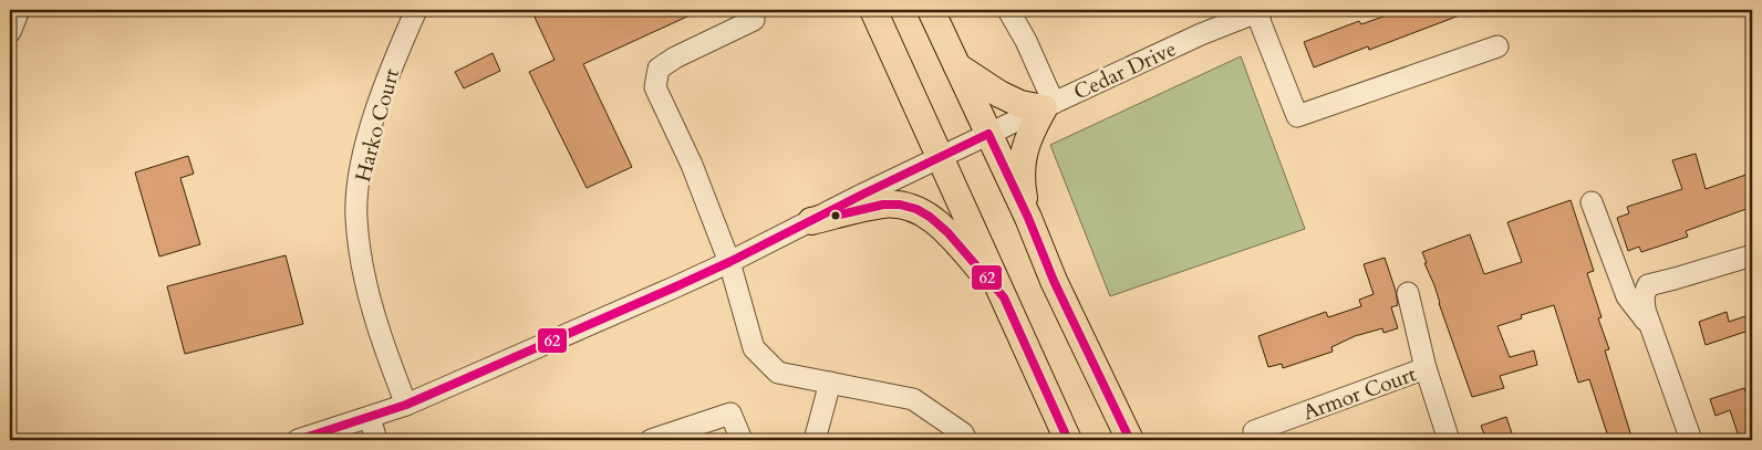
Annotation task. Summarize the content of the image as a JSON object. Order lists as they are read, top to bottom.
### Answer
{
  "streets": {
    "street": ["Cedar Drive", "Harko Court", "Armor Court"]
  },
  "crossings": [
    ["Cedar Drive", "Harko Court"]
  ],
  "lines": ["transit line 62"]
}
